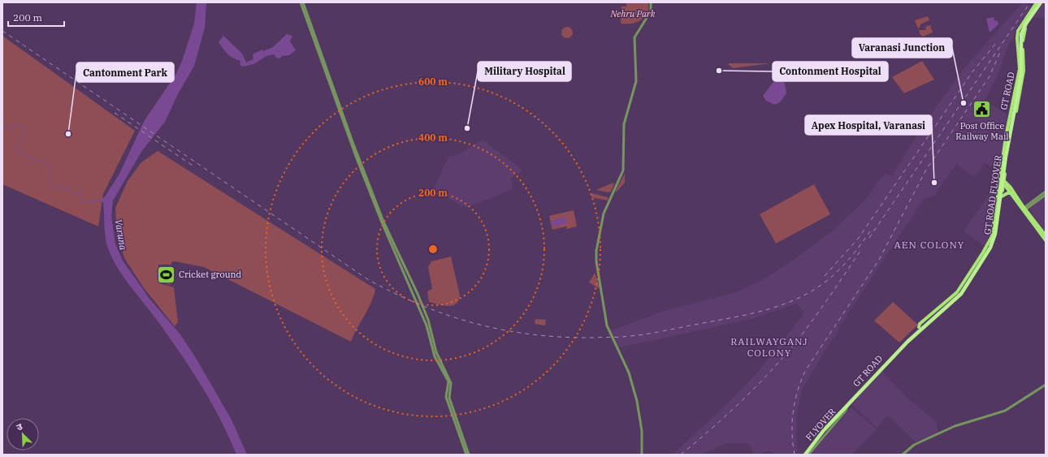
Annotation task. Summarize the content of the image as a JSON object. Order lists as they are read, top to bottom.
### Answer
{
  "streets": {
    "highway": ["GT ROAD", "GT ROAD FLYOVER", "FLYOVER"]
  },
  "crossings": [
    ["GT ROAD", "GT ROAD FLYOVER"],
    ["GT ROAD", "FLYOVER"]
  ],
  "districts": ["AEN COLONY", "RAILWAYGANJ COLONY"],
  "water": ["Varuna"],
  "parks": ["Nehru Park"],
  "places": {
    "other": [
      "Contonment Hospital",
      "Varanasi Junction",
      "Military Hospital",
      "Cantonment Park",
      "Apex Hospital, Varanasi"
    ],
    "public building": ["Post Office Railway Mail"],
    "sports": ["Cricket ground"]
  },
  "scale_bar": "200 m",
  "north": "top left",
  "rings": ["600 m", "400 m", "200 m"]
}
